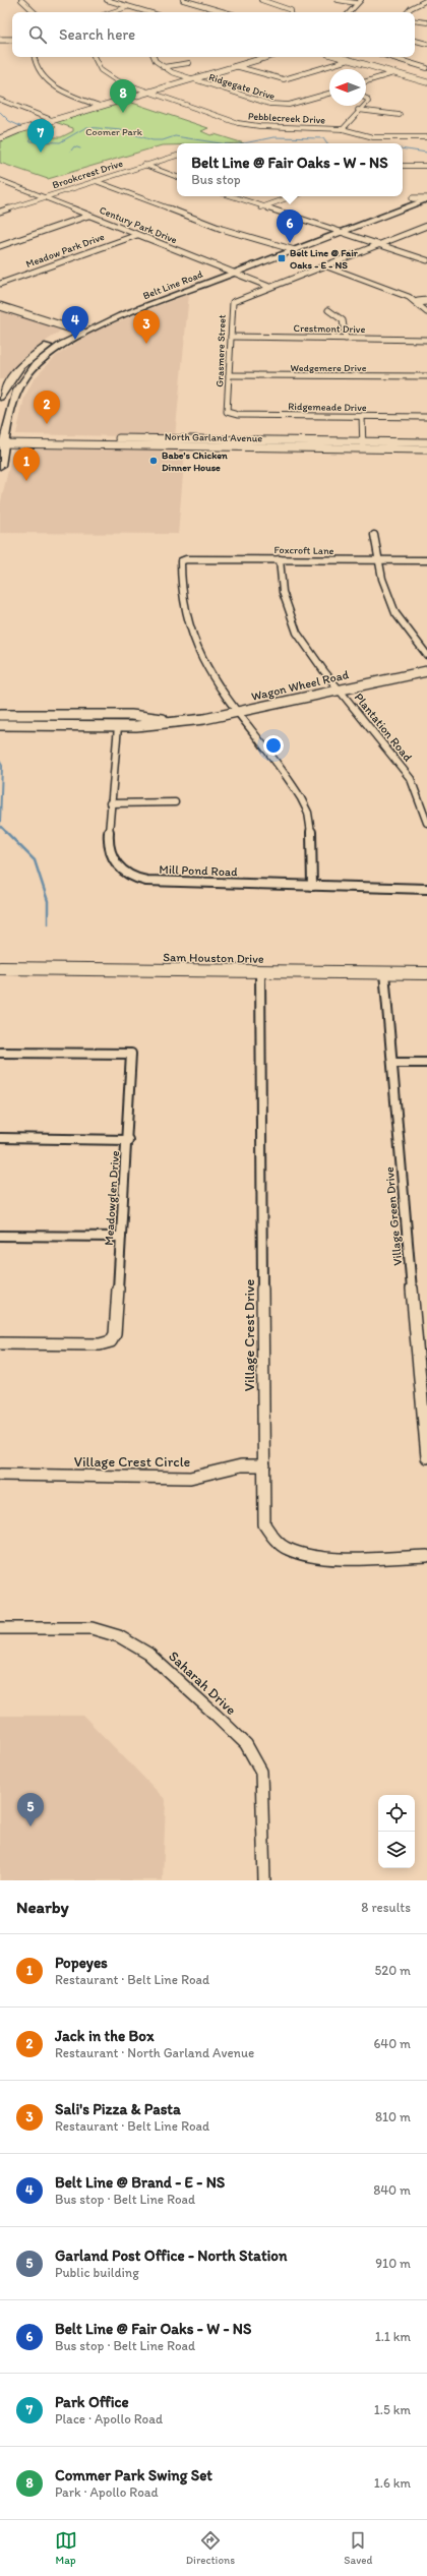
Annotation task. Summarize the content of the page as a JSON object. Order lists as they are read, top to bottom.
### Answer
{
  "streets": {
    "main road": ["Belt Line Road"],
    "street": [
      "Ridgegate Drive",
      "Pebblecreek Drive",
      "Brookcrest Drive",
      "Century Park Drive",
      "Meadow Park Drive",
      "Crestmont Drive",
      "Grasmere Street",
      "Wedgemere Drive",
      "Ridgemeade Drive",
      "North Garland Avenue",
      "Foxcroft Lane",
      "Wagon Wheel Road",
      "Plantation Road",
      "Mill Pond Road",
      "Sam Houston Drive",
      "Meadowglen Drive",
      "Village Green Drive",
      "Village Crest Drive",
      "Village Crest Circle",
      "Saharah Drive"
    ]
  },
  "crossings": [
    ["Brookcrest Drive", "Century Park Drive"],
    ["Century Park Drive", "Meadow Park Drive"],
    ["Century Park Drive", "Belt Line Road"],
    ["Century Park Drive", "Grasmere Street"],
    ["Belt Line Road", "North Garland Avenue"],
    ["Crestmont Drive", "Grasmere Street"],
    ["Grasmere Street", "Wedgemere Drive"],
    ["Grasmere Street", "Ridgemeade Drive"],
    ["Foxcroft Lane", "Wagon Wheel Road"],
    ["Foxcroft Lane", "Plantation Road"],
    ["Wagon Wheel Road", "Plantation Road"],
    ["Wagon Wheel Road", "Mill Pond Road"],
    ["Sam Houston Drive", "Village Green Drive"],
    ["Sam Houston Drive", "Village Crest Drive"],
    ["Village Crest Drive", "Village Crest Circle"]
  ],
  "parks": ["Coomer Park"],
  "places": {
    "transit": ["Belt Line @ Fair Oaks - E - NS"],
    "other": ["Babe's Chicken Dinner House"]
  },
  "north": "left",
  "page": {
    "search": "Search here",
    "pins": [
      "8",
      "7",
      "6",
      "4",
      "3",
      "2",
      "1",
      "5"
    ],
    "popup": ["Belt Line @ Fair Oaks - W - NS", "Bus stop"],
    "heading": ["Nearby", "8 results"],
    "list": [
      {
        "mark": "1",
        "name": "Popeyes",
        "note": "Restaurant · Belt Line Road",
        "value": "520 m"
      },
      {
        "mark": "2",
        "name": "Jack in the Box",
        "note": "Restaurant · North Garland Avenue",
        "value": "640 m"
      },
      {
        "mark": "3",
        "name": "Sali's Pizza & Pasta",
        "note": "Restaurant · Belt Line Road",
        "value": "810 m"
      },
      {
        "mark": "4",
        "name": "Belt Line @ Brand - E - NS",
        "note": "Bus stop · Belt Line Road",
        "value": "840 m"
      },
      {
        "mark": "5",
        "name": "Garland Post Office - North Station",
        "note": "Public building",
        "value": "910 m"
      },
      {
        "mark": "6",
        "name": "Belt Line @ Fair Oaks - W - NS",
        "note": "Bus stop · Belt Line Road",
        "value": "1.1 km"
      },
      {
        "mark": "7",
        "name": "Park Office",
        "note": "Place · Apollo Road",
        "value": "1.5 km"
      },
      {
        "mark": "8",
        "name": "Commer Park Swing Set",
        "note": "Park · Apollo Road",
        "value": "1.6 km"
      }
    ],
    "nav": ["Map", "Directions", "Saved"]
  }
}
